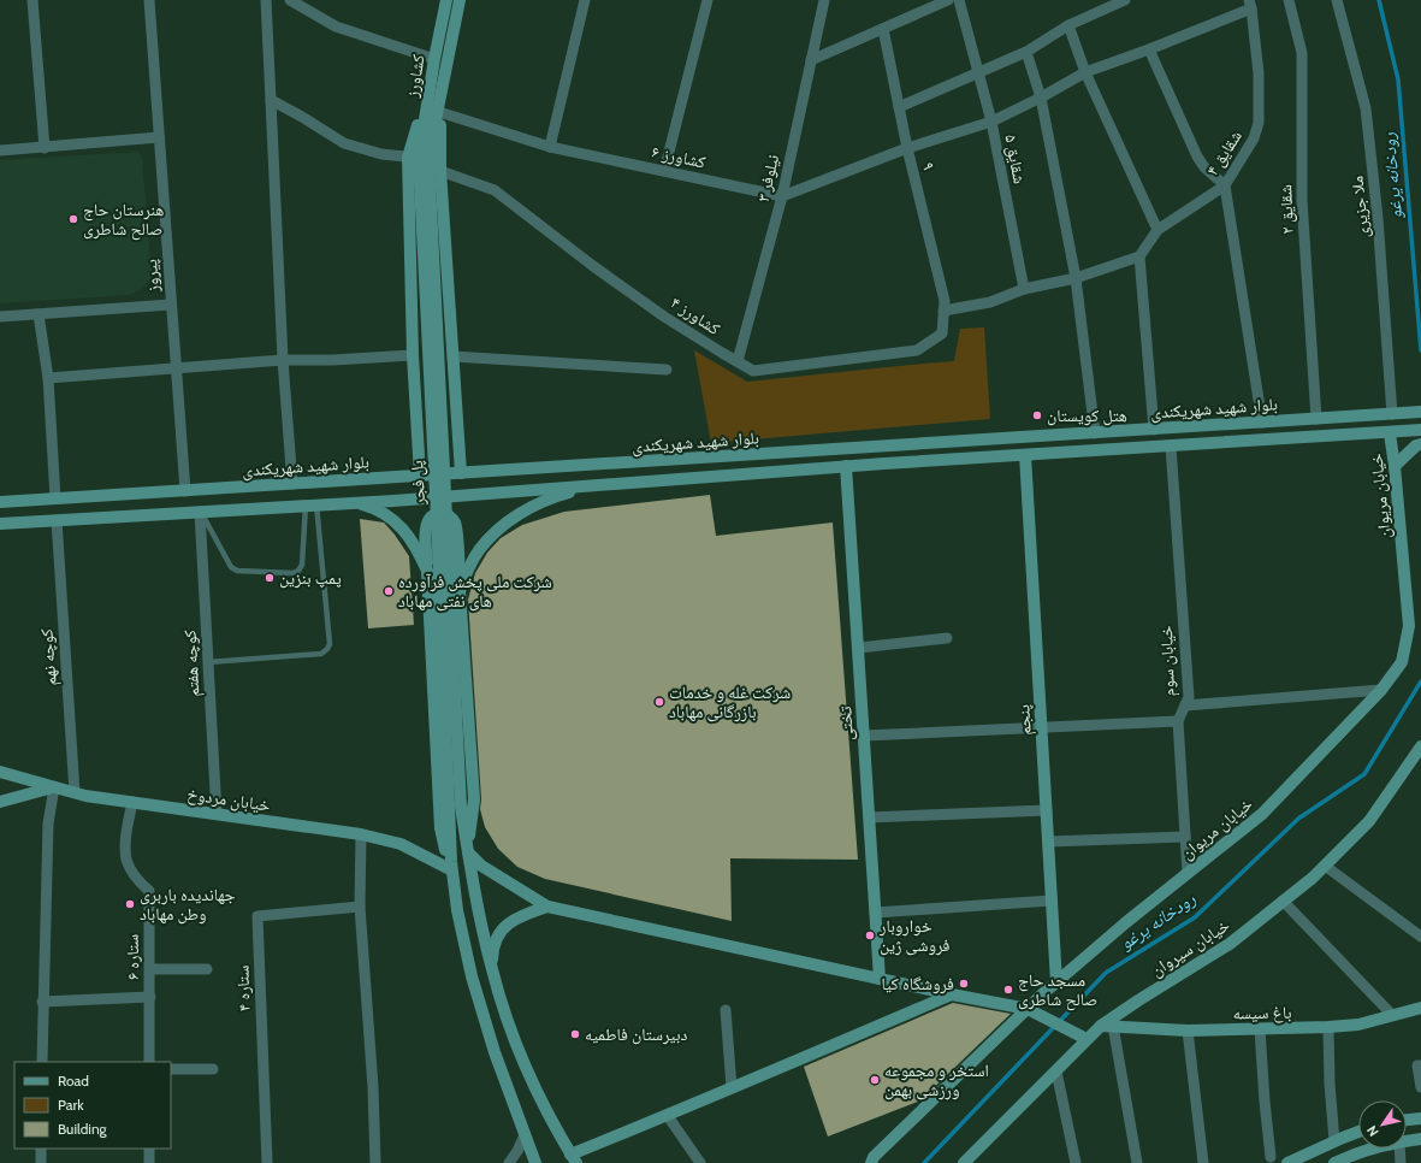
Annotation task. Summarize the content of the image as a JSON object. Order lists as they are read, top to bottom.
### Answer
{
  "streets": {
    "main road": [
      "کشاورز",
      "بلوار شهید شهریکندی",
      "پل فجر",
      "خیابان مریوان",
      "پنجم",
      "تختی",
      "خیابان مردوخ",
      "خیابان سیروان",
      "باغ سیسه"
    ],
    "street": [
      "شقایق ۴",
      "کشاورز ۶",
      "شقایق ۵",
      "۹",
      "نیلوفر ۳",
      "ملا جزیری",
      "شقایق ۲",
      "پیروز",
      "کشاورز ۴",
      "کوچه نهم",
      "خیابان سوم",
      "کوچه هفتم",
      "ستاره ۶",
      "ستاره ۴"
    ]
  },
  "crossings": [
    ["کشاورز", "پل فجر"],
    ["کشاورز ۶", "نیلوفر ۳"],
    ["۹", "کشاورز ۴"],
    ["نیلوفر ۳", "کشاورز ۴"],
    ["ملا جزیری", "بلوار شهید شهریکندی"],
    ["شقایق ۲", "بلوار شهید شهریکندی"],
    ["پیروز", "بلوار شهید شهریکندی"],
    ["بلوار شهید شهریکندی", "خیابان مریوان"],
    ["بلوار شهید شهریکندی", "کوچه نهم"],
    ["بلوار شهید شهریکندی", "خیابان سوم"],
    ["بلوار شهید شهریکندی", "کوچه هفتم"],
    ["بلوار شهید شهریکندی", "پنجم"],
    ["بلوار شهید شهریکندی", "تختی"],
    ["خیابان مریوان", "خیابان سوم"],
    ["خیابان مریوان", "پنجم"],
    ["کوچه نهم", "خیابان مردوخ"],
    ["کوچه هفتم", "خیابان مردوخ"],
    ["خیابان مردوخ", "ستاره ۶"],
    ["خیابان سیروان", "باغ سیسه"]
  ],
  "water": ["رودخانه یرغو"],
  "places": [
    "هنرستان حاج صالح شاطری",
    "هتل کویستان",
    "پمپ بنزین",
    "شرکت ملی پخش فرآورده های نفتی مهاباد",
    "شرکت غله و خدمات بازرگانی مهاباد",
    "جهاندیده باربری وطن مهاباد",
    "خواروبار فروشی ژین",
    "فروشگاه کیا",
    "مسجد حاج صالح شاطری",
    "دبیرستان فاطمیه",
    "استخر و مجموعه ورزشی بهمن"
  ],
  "legend": ["Road", "Park", "Building"],
  "north": "bottom left"
}
